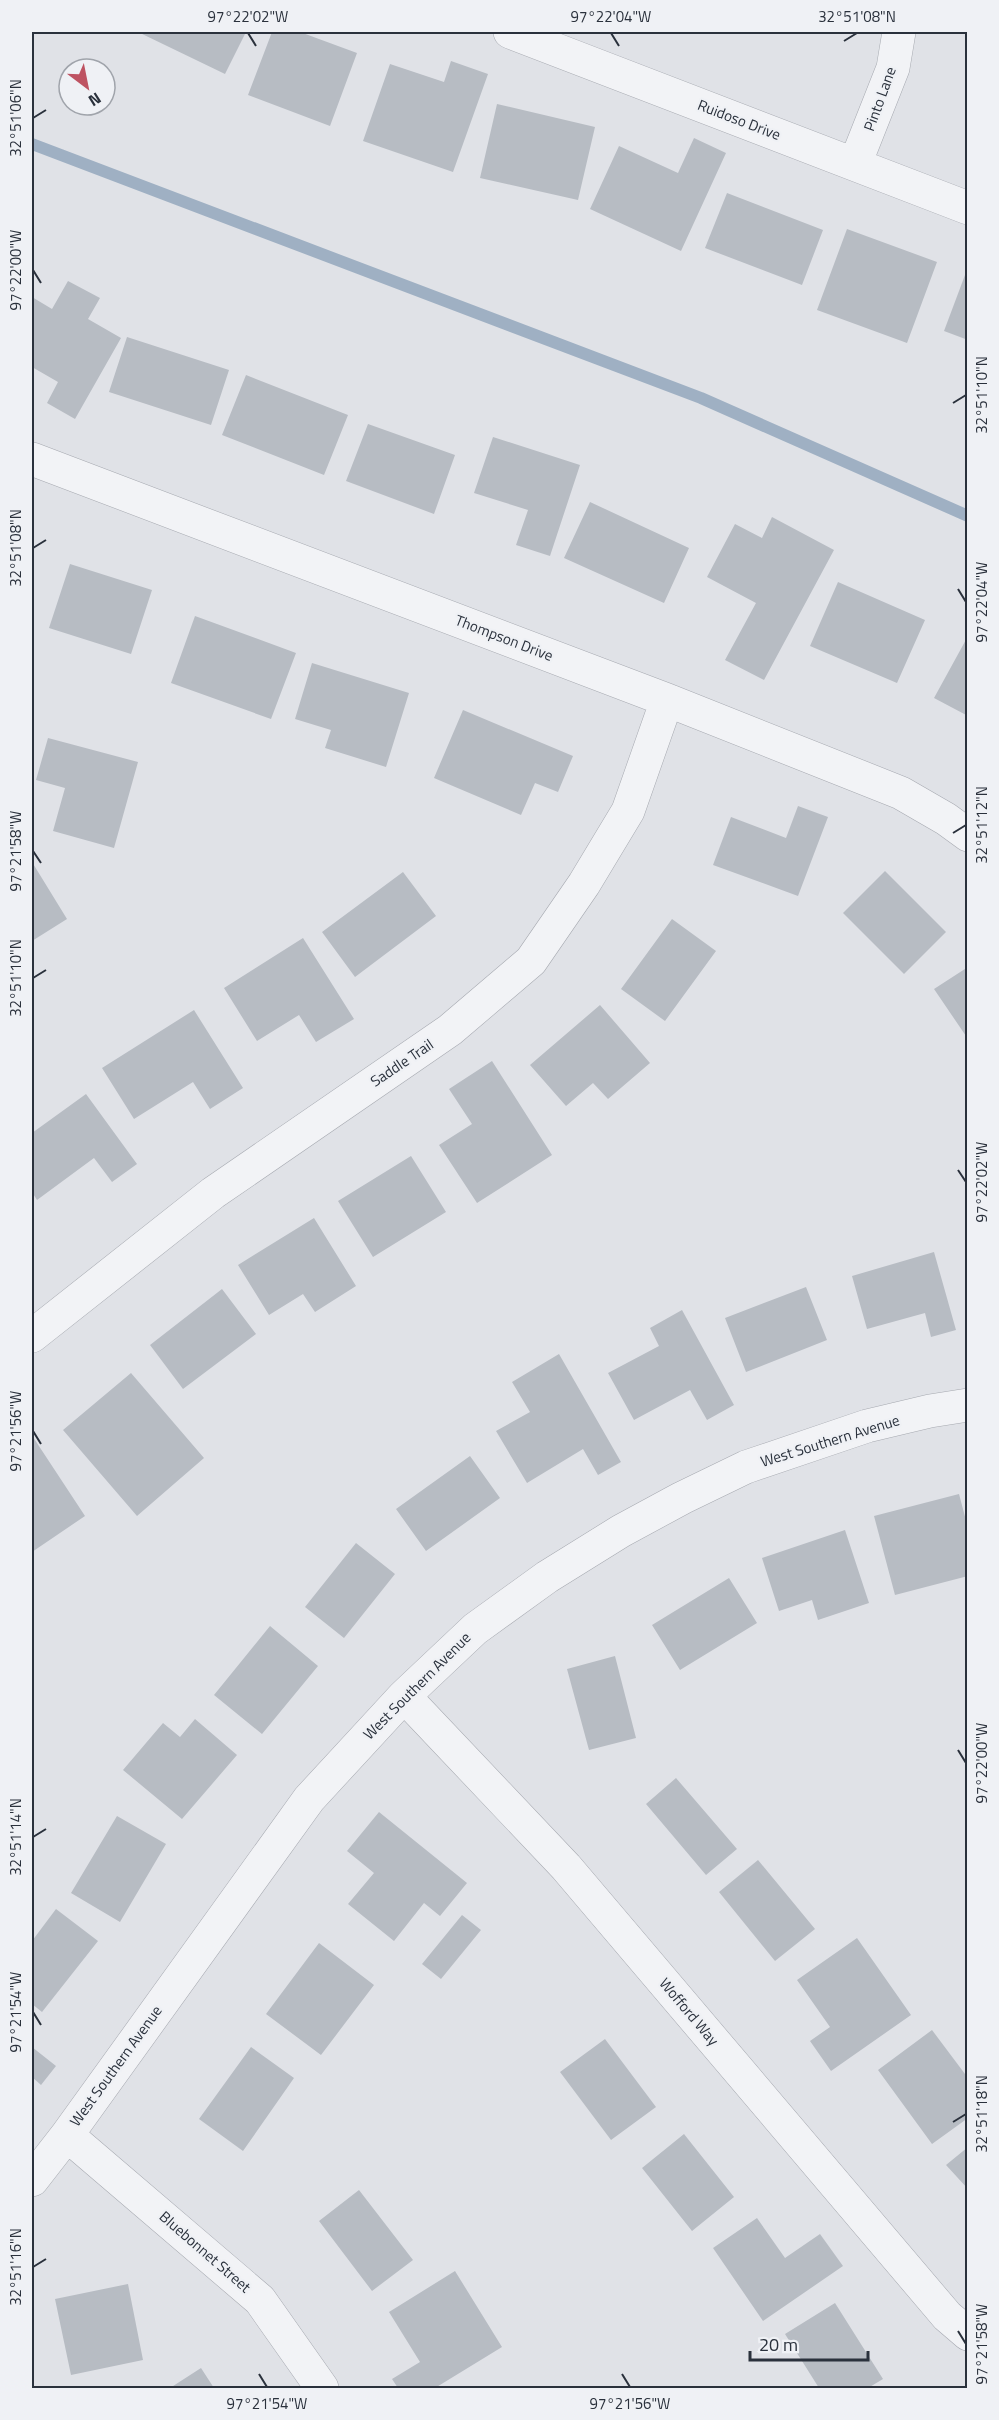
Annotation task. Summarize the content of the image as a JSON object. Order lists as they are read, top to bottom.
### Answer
{
  "streets": {
    "street": [
      "Pinto Lane",
      "Ruidoso Drive",
      "Thompson Drive",
      "Saddle Trail",
      "West Southern Avenue",
      "Wofford Way",
      "Bluebonnet Street"
    ]
  },
  "crossings": [
    ["Pinto Lane", "Ruidoso Drive"],
    ["Thompson Drive", "Saddle Trail"],
    ["West Southern Avenue", "Wofford Way"],
    ["West Southern Avenue", "Bluebonnet Street"]
  ],
  "scale_bar": "20 m",
  "north": "bottom right",
  "coordinates": [
    "97°22'02\"W",
    "97°22'04\"W",
    "32°51'08\"N",
    "32°51'06\"N",
    "97°22'00\"W",
    "32°51'10\"N",
    "32°51'12\"N",
    "97°21'58\"W",
    "97°21'56\"W",
    "32°51'14\"N",
    "97°21'54\"W",
    "32°51'18\"N",
    "32°51'16\"N"
  ]
}
